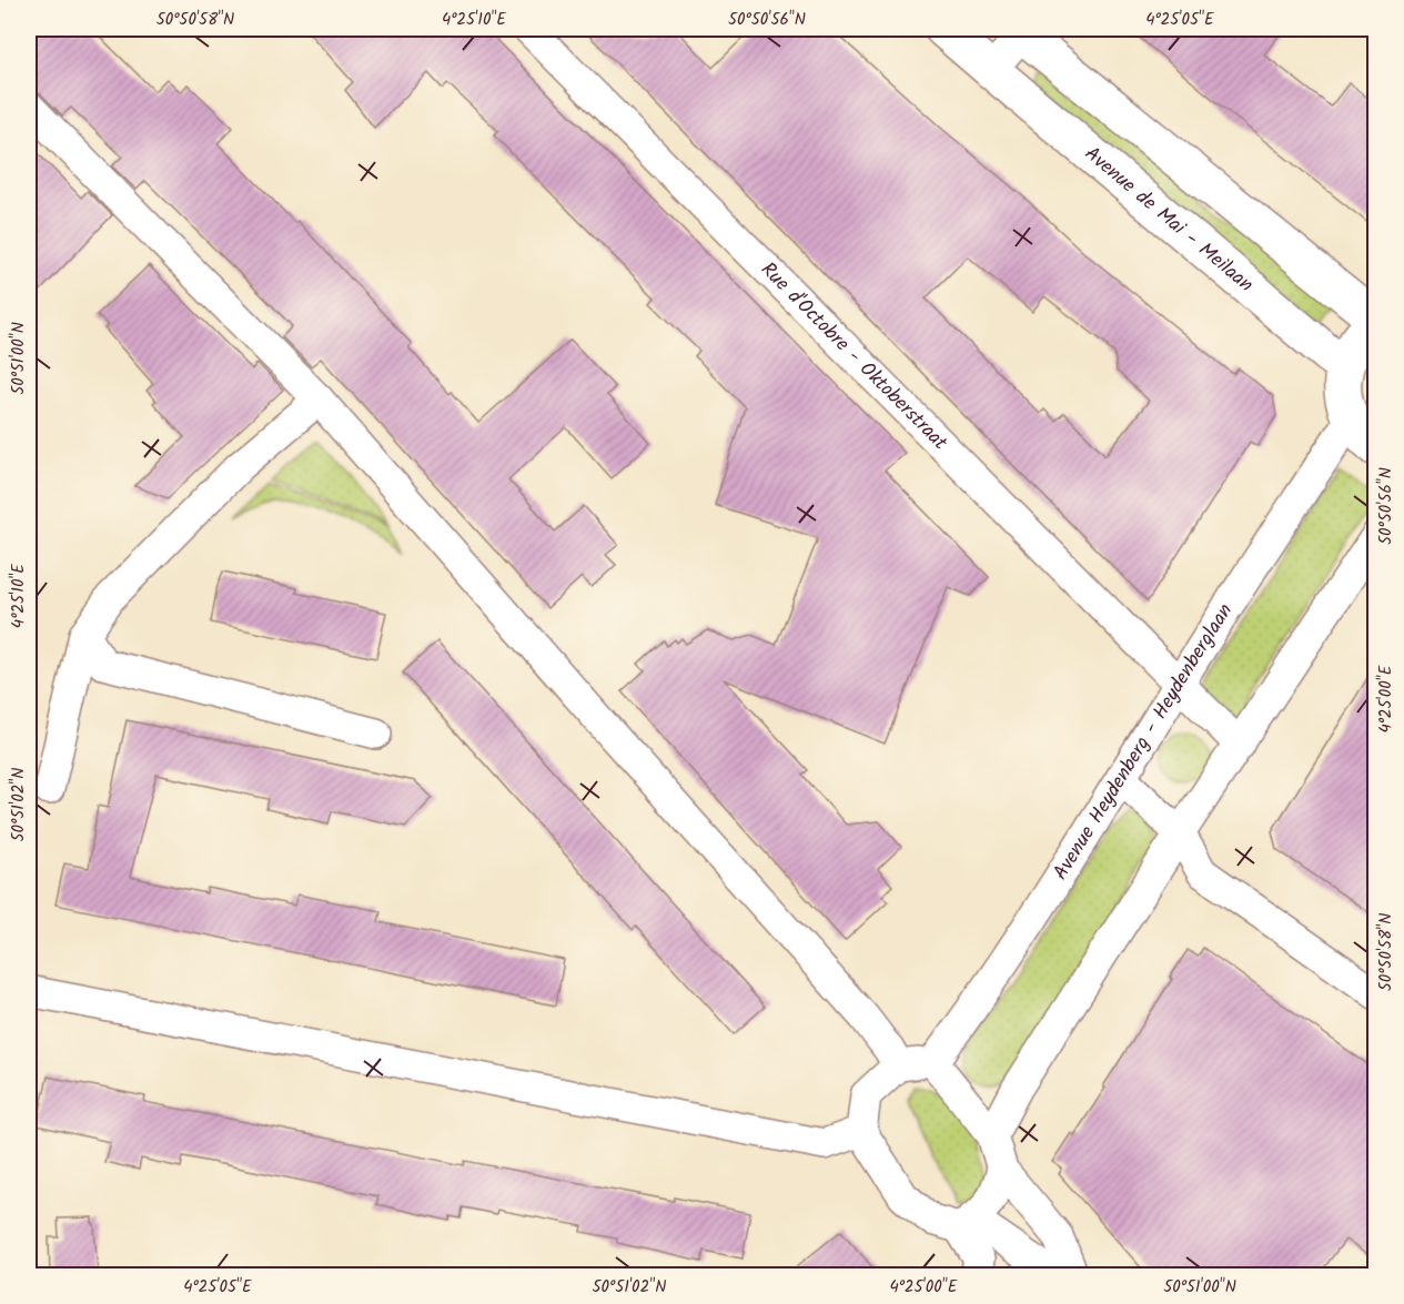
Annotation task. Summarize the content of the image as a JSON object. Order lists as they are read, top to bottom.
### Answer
{
  "streets": {
    "street": ["Avenue de Mai - Meilaan", "Rue d'Octobre - Oktoberstraat", "Avenue Heydenberg - Heydenberglaan"]
  },
  "crossings": [
    ["Rue d'Octobre - Oktoberstraat", "Avenue Heydenberg - Heydenberglaan"]
  ],
  "coordinates": [
    "50°50'58\"N",
    "4°25'10\"E",
    "50°50'56\"N",
    "4°25'05\"E",
    "50°51'00\"N",
    "4°25'00\"E",
    "50°51'02\"N"
  ]
}
